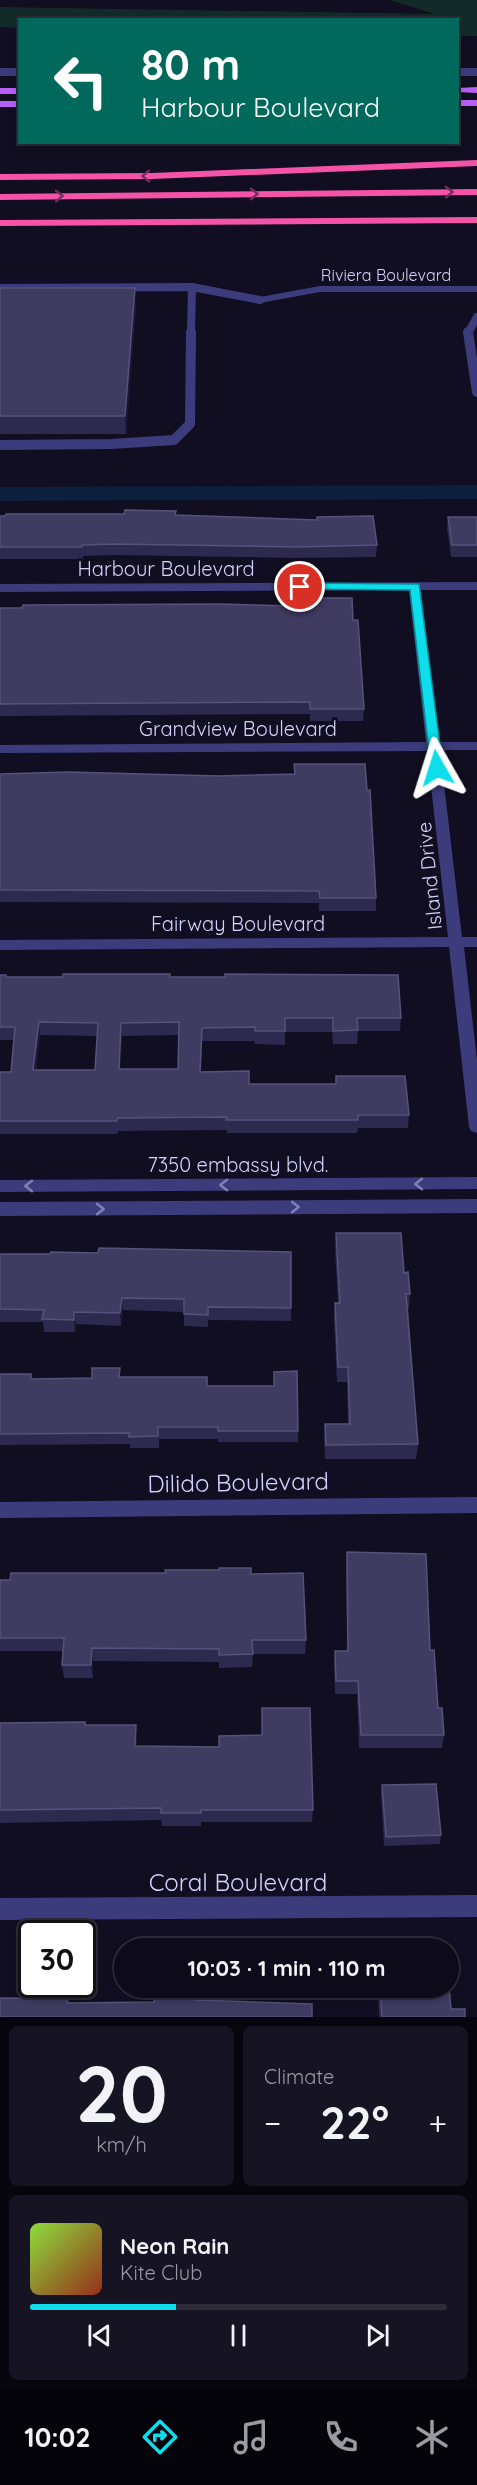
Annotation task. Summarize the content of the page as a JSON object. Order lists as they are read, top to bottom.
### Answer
{
  "streets": {
    "street": [
      "Riviera Boulevard",
      "Harbour Boulevard",
      "Grandview Boulevard",
      "Island Drive",
      "Fairway Boulevard",
      "7350 embassy blvd.",
      "Dilido Boulevard",
      "Coral Boulevard"
    ]
  },
  "crossings": [
    ["Harbour Boulevard", "Island Drive"],
    ["Grandview Boulevard", "Island Drive"],
    ["Island Drive", "Fairway Boulevard"]
  ],
  "page": {
    "turn": ["80 m", "Harbour Boulevard"],
    "limit": "30",
    "trip": "10:03 · 1 min · 110 m",
    "tile": [
      ["20", "km/h"],
      "Climate"
    ],
    "heat": ["−", "22°", "+"],
    "song": ["Neon Rain", "Kite Club"],
    "tabs": "10:02"
  }
}
